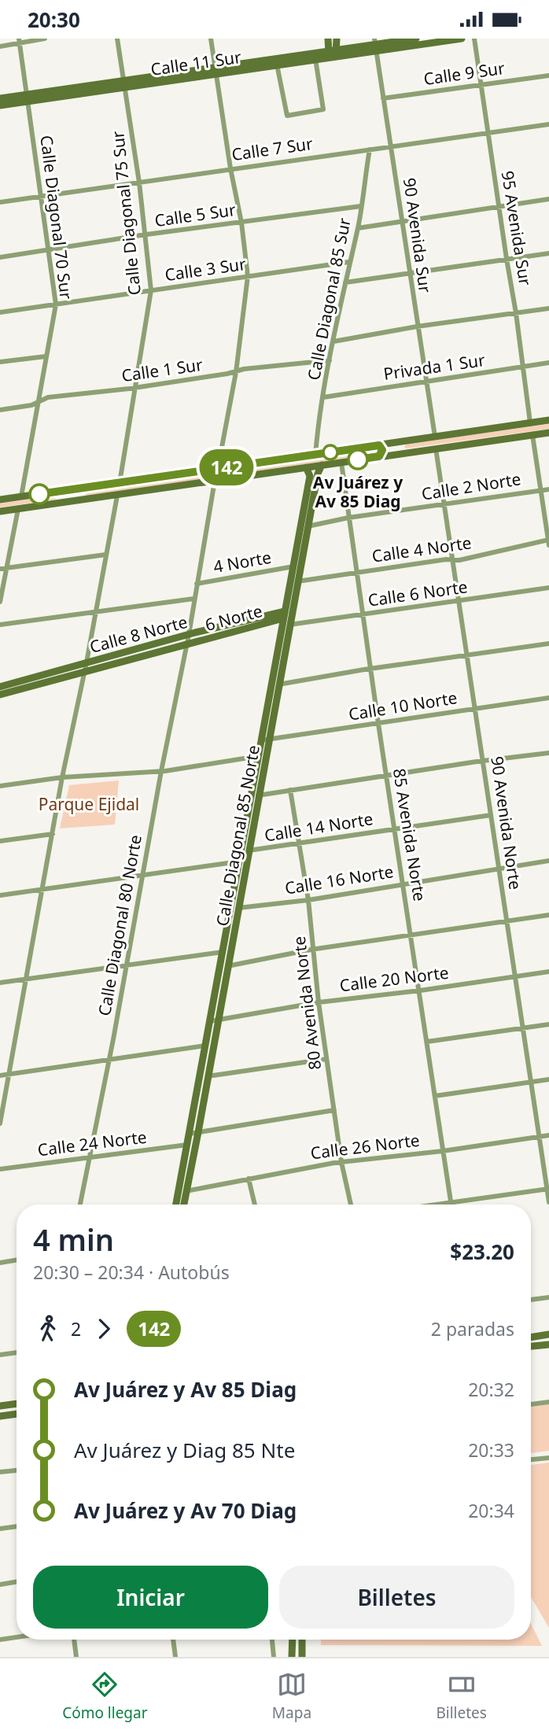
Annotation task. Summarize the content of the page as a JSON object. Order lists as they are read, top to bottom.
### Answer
{
  "streets": {
    "main road": [
      "Calle 11 Sur",
      "6 Norte",
      "Calle 8 Norte",
      "Calle Diagonal 85 Norte"
    ],
    "street": [
      "Calle 9 Sur",
      "Calle 7 Sur",
      "Calle Diagonal 75 Sur",
      "Calle 5 Sur",
      "Calle Diagonal 70 Sur",
      "95 Avenida Sur",
      "90 Avenida Sur",
      "Calle 3 Sur",
      "Calle Diagonal 85 Sur",
      "Privada 1 Sur",
      "Calle 1 Sur",
      "Calle 2 Norte",
      "Calle 4 Norte",
      "4 Norte",
      "Calle 6 Norte",
      "Calle 10 Norte",
      "90 Avenida Norte",
      "Calle 14 Norte",
      "85 Avenida Norte",
      "Calle 16 Norte",
      "Calle Diagonal 80 Norte",
      "Calle 20 Norte",
      "80 Avenida Norte",
      "Calle 24 Norte",
      "Calle 26 Norte"
    ]
  },
  "crossings": [
    ["Calle 11 Sur", "Calle Diagonal 75 Sur"],
    ["Calle 11 Sur", "Calle Diagonal 70 Sur"],
    ["Calle 11 Sur", "90 Avenida Sur"],
    ["Calle 9 Sur", "95 Avenida Sur"],
    ["Calle 9 Sur", "90 Avenida Sur"],
    ["Calle 7 Sur", "Calle Diagonal 75 Sur"],
    ["Calle 7 Sur", "Calle Diagonal 70 Sur"],
    ["Calle 7 Sur", "95 Avenida Sur"],
    ["Calle 7 Sur", "90 Avenida Sur"],
    ["Calle 7 Sur", "Calle Diagonal 85 Sur"],
    ["Calle Diagonal 75 Sur", "Calle 5 Sur"],
    ["Calle Diagonal 75 Sur", "Calle 3 Sur"],
    ["Calle Diagonal 75 Sur", "Calle 1 Sur"],
    ["Calle 5 Sur", "Calle Diagonal 70 Sur"],
    ["Calle 5 Sur", "Calle Diagonal 85 Sur"],
    ["Calle Diagonal 70 Sur", "Calle 3 Sur"],
    ["Calle Diagonal 70 Sur", "Calle 1 Sur"],
    ["95 Avenida Sur", "Privada 1 Sur"],
    ["90 Avenida Sur", "Privada 1 Sur"],
    ["Calle 3 Sur", "Calle Diagonal 85 Sur"],
    ["Calle Diagonal 85 Sur", "Privada 1 Sur"],
    ["Calle Diagonal 85 Sur", "Calle 1 Sur"],
    ["Calle 2 Norte", "90 Avenida Norte"],
    ["Calle 2 Norte", "85 Avenida Norte"],
    ["Calle 2 Norte", "Calle Diagonal 85 Norte"],
    ["Calle 4 Norte", "90 Avenida Norte"],
    ["Calle 4 Norte", "85 Avenida Norte"],
    ["Calle 4 Norte", "Calle Diagonal 85 Norte"],
    ["4 Norte", "Calle Diagonal 85 Norte"],
    ["4 Norte", "Calle Diagonal 80 Norte"],
    ["Calle 6 Norte", "90 Avenida Norte"],
    ["Calle 6 Norte", "85 Avenida Norte"],
    ["Calle 6 Norte", "Calle Diagonal 85 Norte"],
    ["6 Norte", "Calle 8 Norte"],
    ["6 Norte", "Calle Diagonal 85 Norte"],
    ["6 Norte", "Calle Diagonal 80 Norte"],
    ["Calle 8 Norte", "Calle Diagonal 85 Norte"],
    ["Calle 8 Norte", "Calle Diagonal 80 Norte"],
    ["Calle 10 Norte", "90 Avenida Norte"],
    ["Calle 10 Norte", "85 Avenida Norte"],
    ["Calle 10 Norte", "Calle Diagonal 85 Norte"],
    ["90 Avenida Norte", "Calle 14 Norte"],
    ["90 Avenida Norte", "Calle 16 Norte"],
    ["90 Avenida Norte", "Calle 20 Norte"],
    ["90 Avenida Norte", "Calle 26 Norte"],
    ["Calle 14 Norte", "85 Avenida Norte"],
    ["Calle 14 Norte", "Calle Diagonal 85 Norte"],
    ["Calle 14 Norte", "80 Avenida Norte"],
    ["85 Avenida Norte", "Calle 16 Norte"],
    ["85 Avenida Norte", "Calle 20 Norte"],
    ["85 Avenida Norte", "Calle 26 Norte"],
    ["Calle Diagonal 85 Norte", "Calle 16 Norte"],
    ["Calle Diagonal 85 Norte", "Calle 20 Norte"],
    ["Calle Diagonal 85 Norte", "Calle 24 Norte"],
    ["Calle Diagonal 85 Norte", "Calle 26 Norte"],
    ["Calle 16 Norte", "80 Avenida Norte"],
    ["Calle Diagonal 80 Norte", "Calle 24 Norte"],
    ["Calle 20 Norte", "80 Avenida Norte"],
    ["80 Avenida Norte", "Calle 26 Norte"]
  ],
  "parks": ["Parque Ejidal"],
  "places": ["Av Juárez y Av 85 Diag"],
  "lines": ["bus line 142"],
  "page": {
    "status": "20:30",
    "on_map": "142",
    "heading": ["4 min", "20:30 – 20:34 · Autobús", "$23.20"],
    "legs": ["2", "142", "2 paradas"],
    "list": [
      {
        "name": "Av Juárez y Av 85 Diag",
        "value": "20:32"
      },
      {
        "name": "Av Juárez y Diag 85 Nte",
        "value": "20:33"
      },
      {
        "name": "Av Juárez y Av 70 Diag",
        "value": "20:34"
      }
    ],
    "buttons": ["Iniciar", "Billetes"],
    "tabs": ["Cómo llegar", "Mapa", "Billetes"]
  }
}
